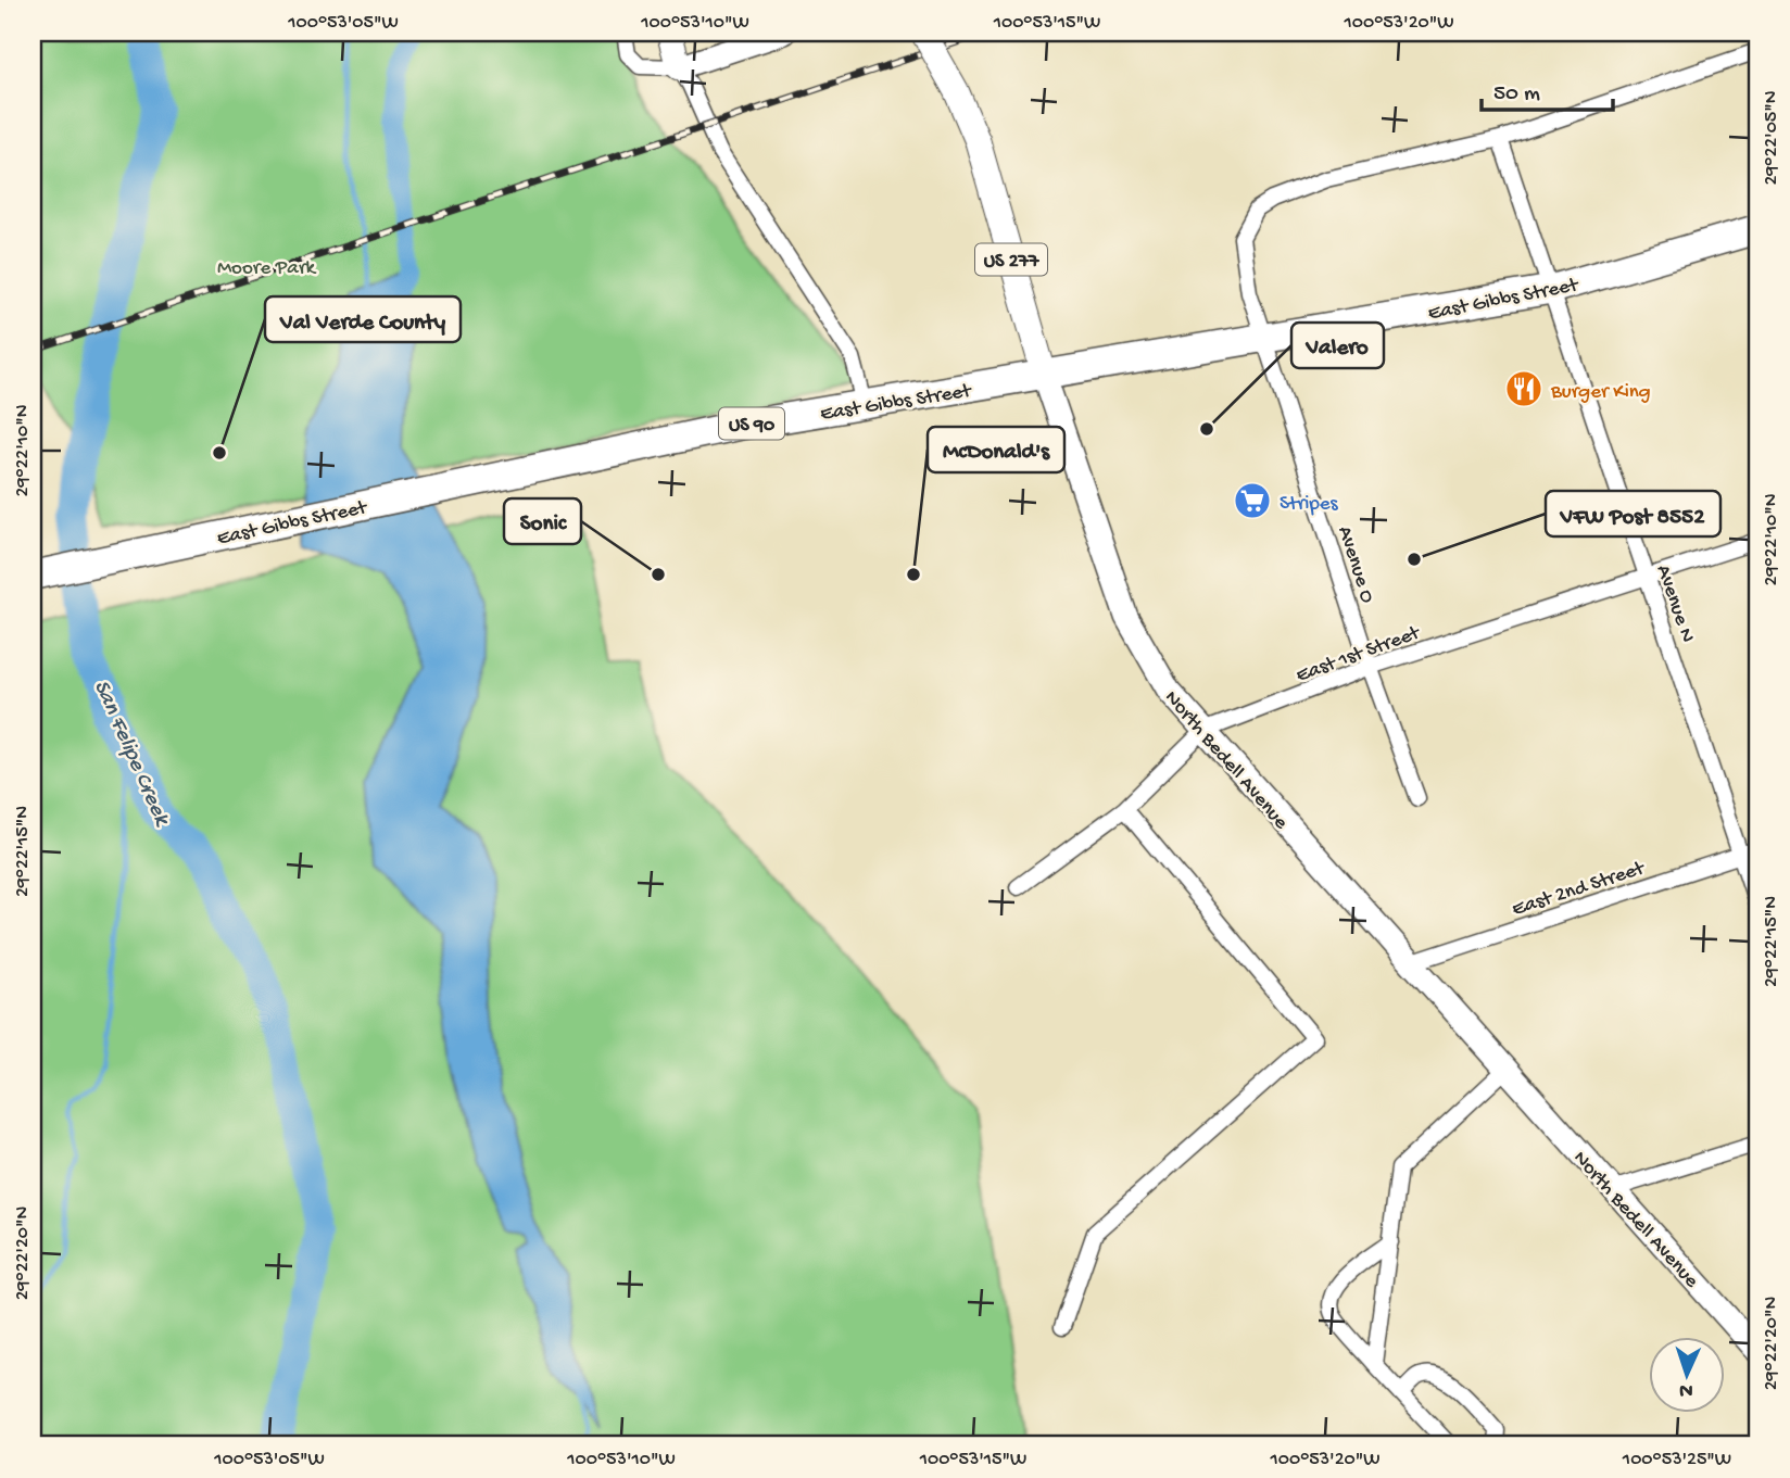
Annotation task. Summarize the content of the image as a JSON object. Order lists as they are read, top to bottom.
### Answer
{
  "streets": {
    "highway": ["East Gibbs Street", "US 90"],
    "main road": ["US 277", "North Bedell Avenue"],
    "street": [
      "Avenue O",
      "Avenue N",
      "East 1st Street",
      "East 2nd Street"
    ]
  },
  "crossings": [
    ["East Gibbs Street", "Avenue O"],
    ["East Gibbs Street", "Avenue N"],
    ["East Gibbs Street", "North Bedell Avenue"],
    ["Avenue O", "Avenue N"],
    ["Avenue O", "East 1st Street"],
    ["Avenue N", "East 1st Street"],
    ["Avenue N", "East 2nd Street"],
    ["East 1st Street", "North Bedell Avenue"],
    ["North Bedell Avenue", "East 2nd Street"]
  ],
  "water": ["San Felipe Creek"],
  "parks": ["Moore Park"],
  "places": {
    "restaurant": ["Burger King"],
    "other": [
      "Valero",
      "Val Verde County",
      "VFW Post 8552",
      "Sonic",
      "McDonald's"
    ],
    "supermarket": ["Stripes"]
  },
  "scale_bar": "50 m",
  "north": "bottom",
  "coordinates": [
    "100°53'05\"W",
    "100°53'10\"W",
    "100°53'15\"W",
    "100°53'20\"W",
    "29°22'05\"N",
    "29°22'10\"N",
    "29°22'15\"N",
    "29°22'20\"N",
    "100°53'25\"W"
  ]
}
